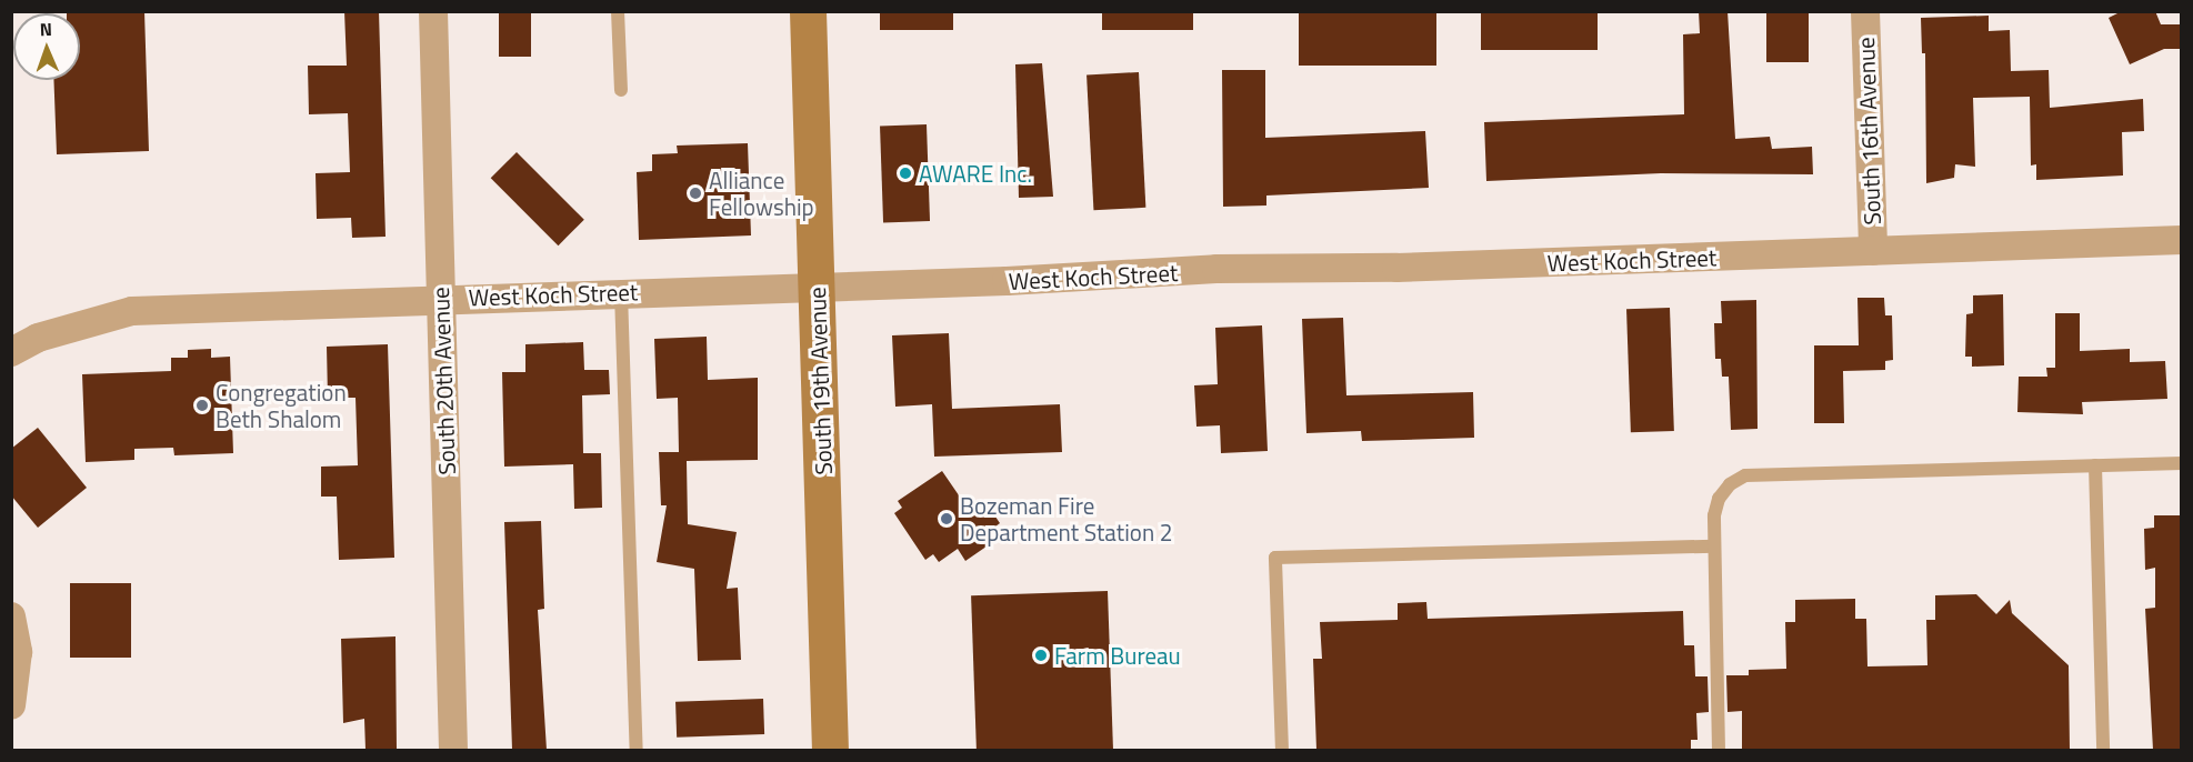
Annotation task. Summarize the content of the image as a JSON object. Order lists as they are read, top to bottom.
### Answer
{
  "streets": {
    "main road": ["South 19th Avenue"],
    "street": ["South 16th Avenue", "West Koch Street", "South 20th Avenue"]
  },
  "crossings": [
    ["South 16th Avenue", "West Koch Street"],
    ["West Koch Street", "South 20th Avenue"],
    ["West Koch Street", "South 19th Avenue"]
  ],
  "places": [
    "AWARE Inc.",
    "Alliance Fellowship",
    "Congregation Beth Shalom",
    "Bozeman Fire Department Station 2",
    "Farm Bureau"
  ],
  "north": "top"
}
